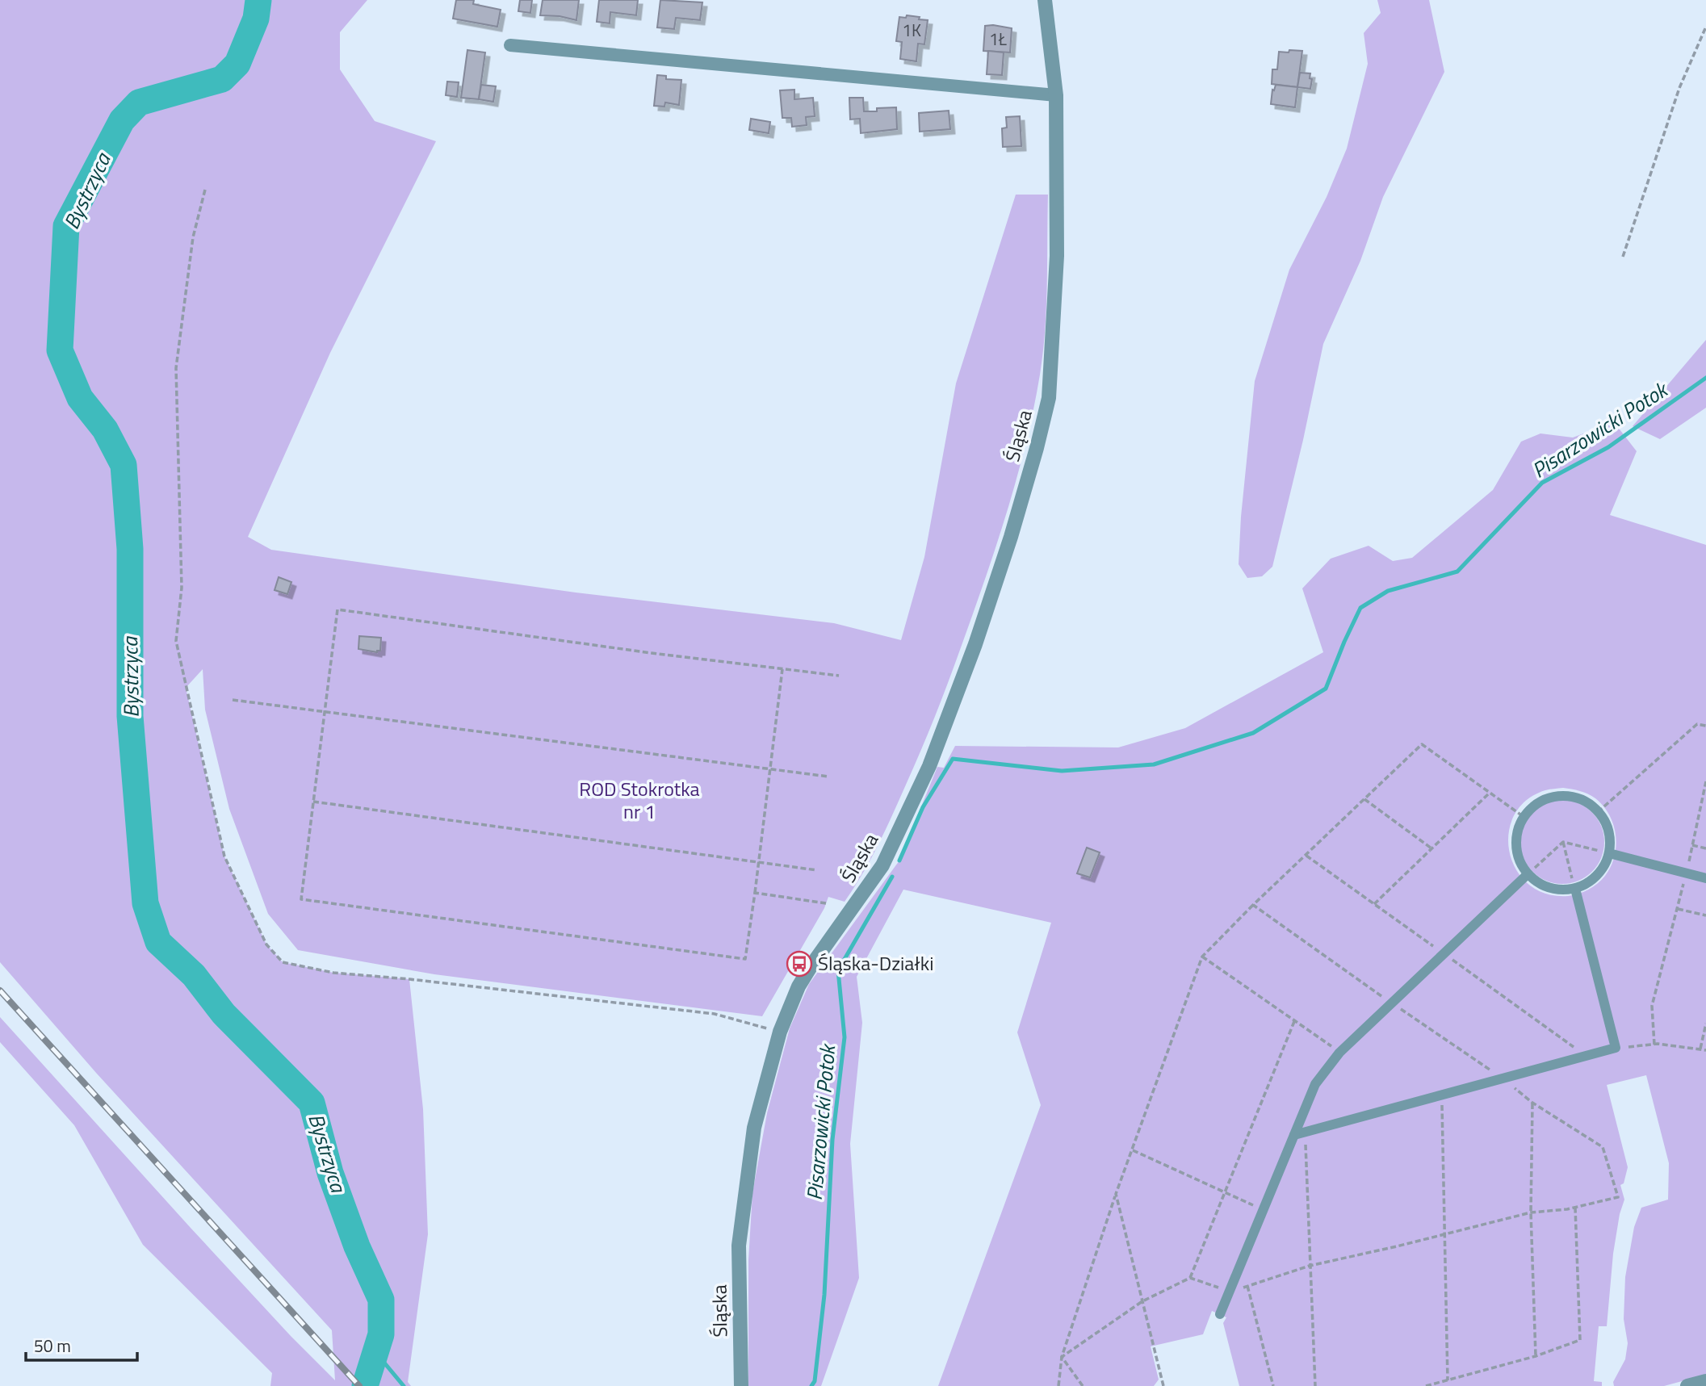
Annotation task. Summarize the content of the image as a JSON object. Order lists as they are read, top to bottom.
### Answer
{
  "streets": {
    "street": ["Śląska"]
  },
  "water": ["Bystrzyca", "Pisarzowicki Potok"],
  "parks": ["ROD Stokrotka nr 1"],
  "places": {
    "bus stop": ["Śląska-Działki"]
  },
  "house_numbers": ["1K", "1Ł"],
  "scale_bar": "50 m"
}
